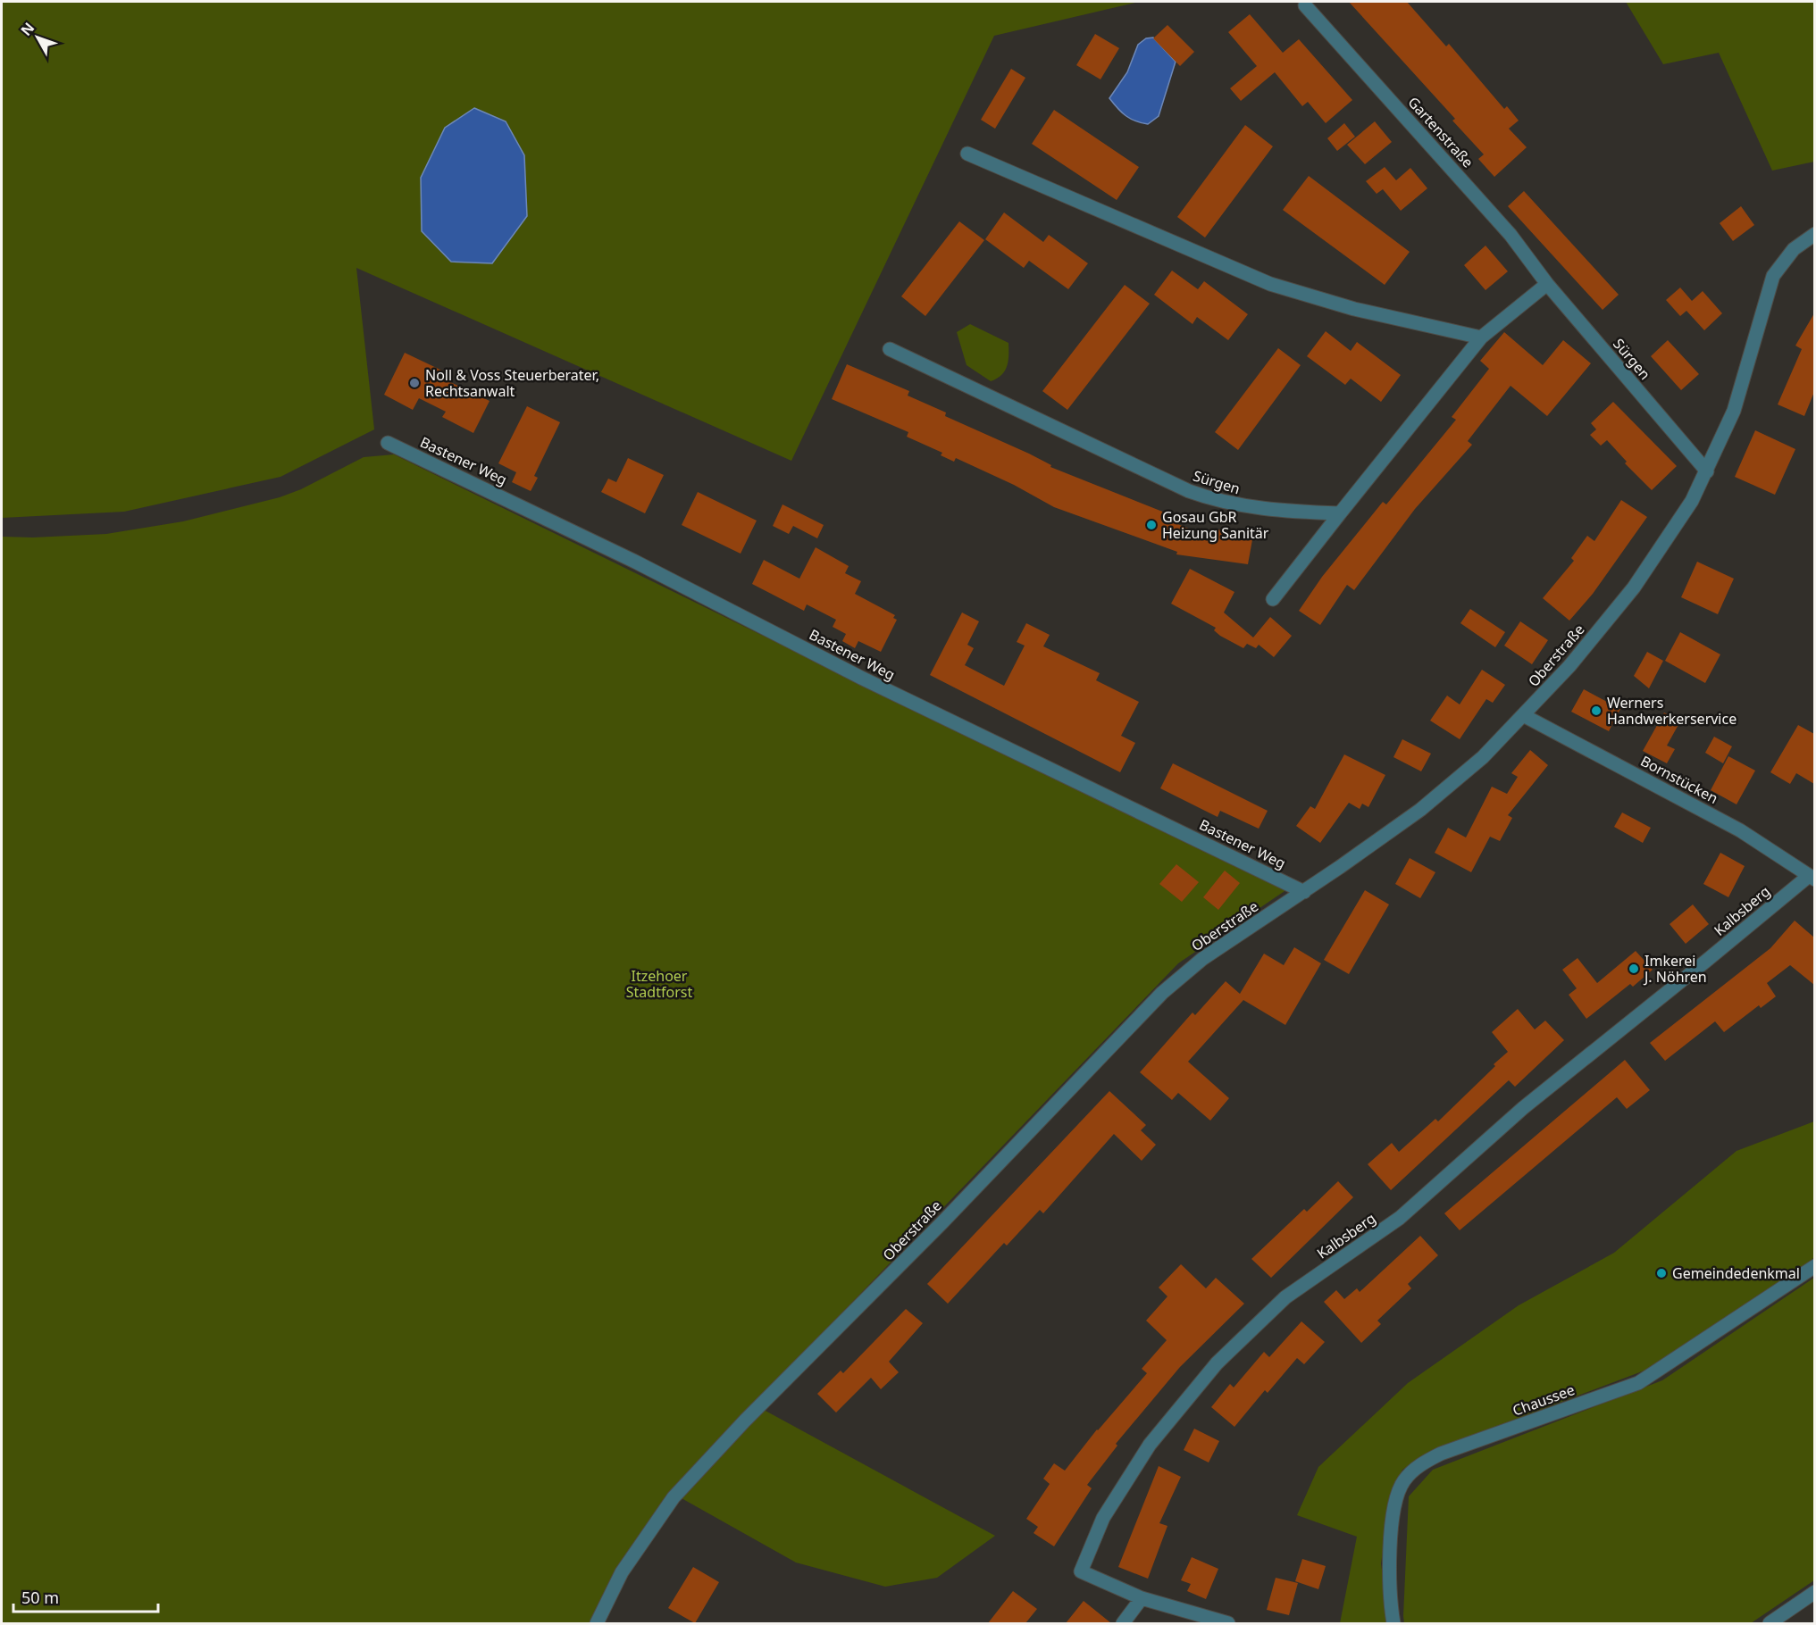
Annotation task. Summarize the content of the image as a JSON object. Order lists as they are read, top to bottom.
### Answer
{
  "streets": {
    "street": [
      "Gartenstraße",
      "Sürgen",
      "Bastener Weg",
      "Oberstraße",
      "Bornstücken",
      "Kalbsberg",
      "Chaussee"
    ]
  },
  "crossings": [
    ["Gartenstraße", "Sürgen"],
    ["Sürgen", "Oberstraße"],
    ["Bastener Weg", "Oberstraße"],
    ["Oberstraße", "Bornstücken"],
    ["Bornstücken", "Kalbsberg"]
  ],
  "parks": ["Itzehoer Stadtforst"],
  "places": [
    "Noll & Voss Steuerberater, Rechtsanwalt",
    "Gosau GbR Heizung Sanitär",
    "Werners Handwerkerservice",
    "Imkerei J. Nöhren",
    "Gemeindedenkmal"
  ],
  "scale_bar": "50 m",
  "north": "top left"
}
